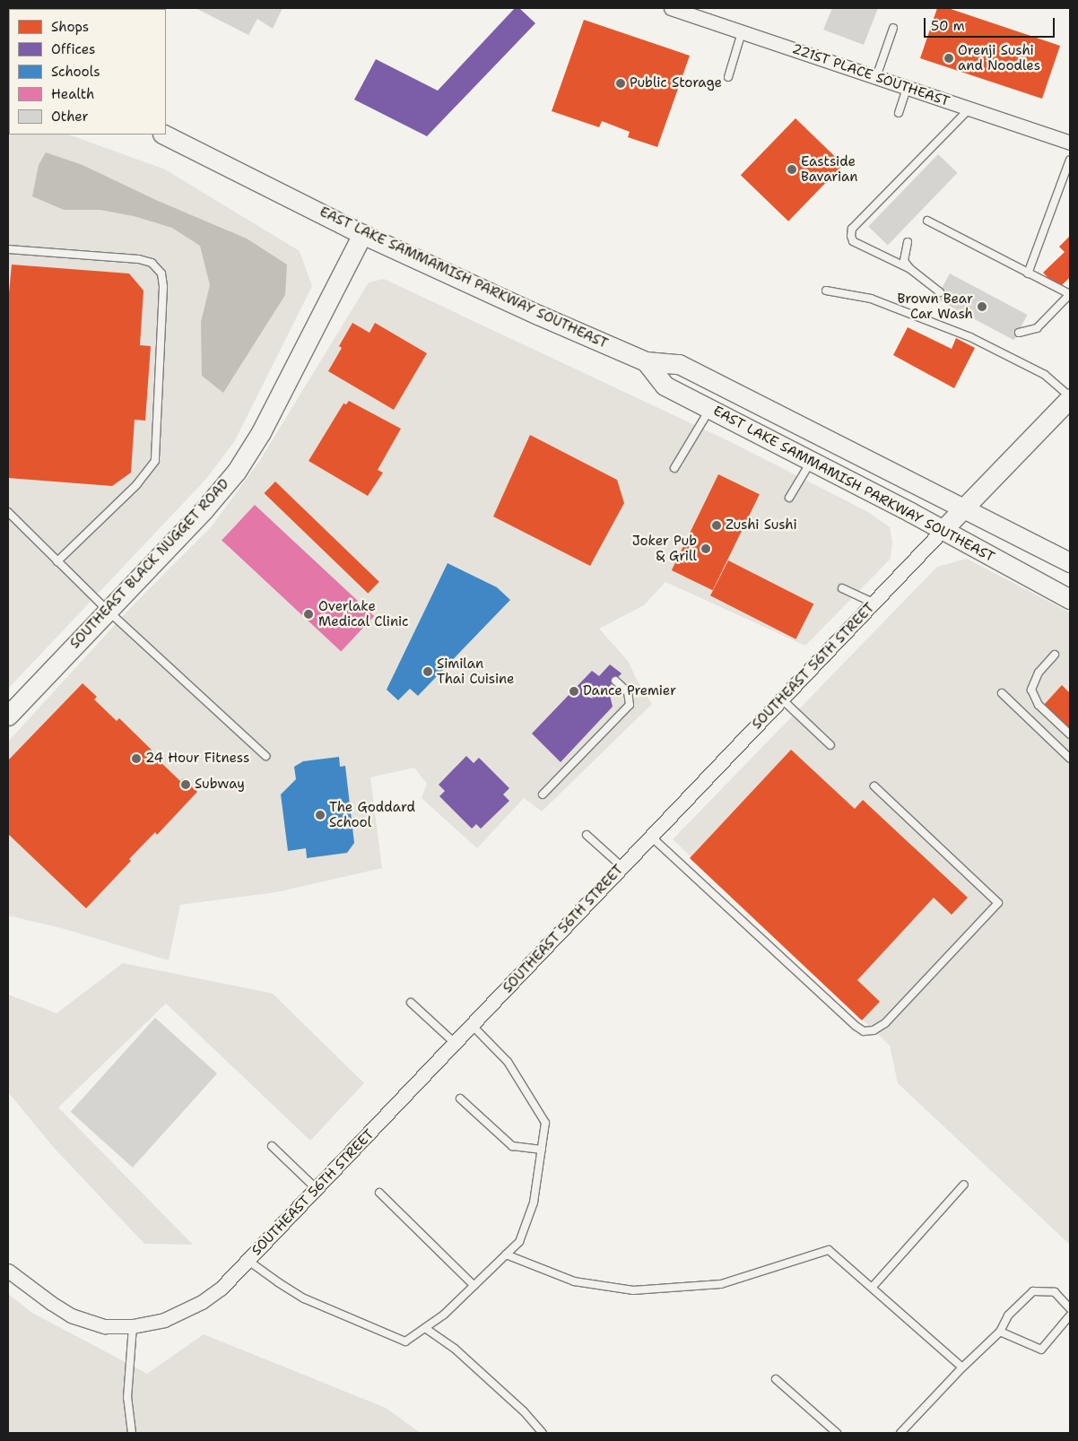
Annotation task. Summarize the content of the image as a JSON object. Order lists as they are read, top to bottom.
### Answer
{
  "streets": {
    "main road": ["EAST LAKE SAMMAMISH PARKWAY SOUTHEAST", "SOUTHEAST BLACK NUGGET ROAD", "SOUTHEAST 56TH STREET"],
    "street": ["221ST PLACE SOUTHEAST"]
  },
  "crossings": [
    ["EAST LAKE SAMMAMISH PARKWAY SOUTHEAST", "SOUTHEAST BLACK NUGGET ROAD"],
    ["EAST LAKE SAMMAMISH PARKWAY SOUTHEAST", "SOUTHEAST 56TH STREET"]
  ],
  "places": [
    "Orenji Sushi and Noodles",
    "Public Storage",
    "Eastside Bavarian",
    "Brown Bear Car Wash",
    "Zushi Sushi",
    "Joker Pub & Grill",
    "Overlake Medical Clinic",
    "Similan Thai Cuisine",
    "Dance Premier",
    "24 Hour Fitness",
    "Subway",
    "The Goddard School"
  ],
  "legend": [
    "Shops",
    "Offices",
    "Schools",
    "Health",
    "Other"
  ],
  "scale_bar": "50 m"
}
